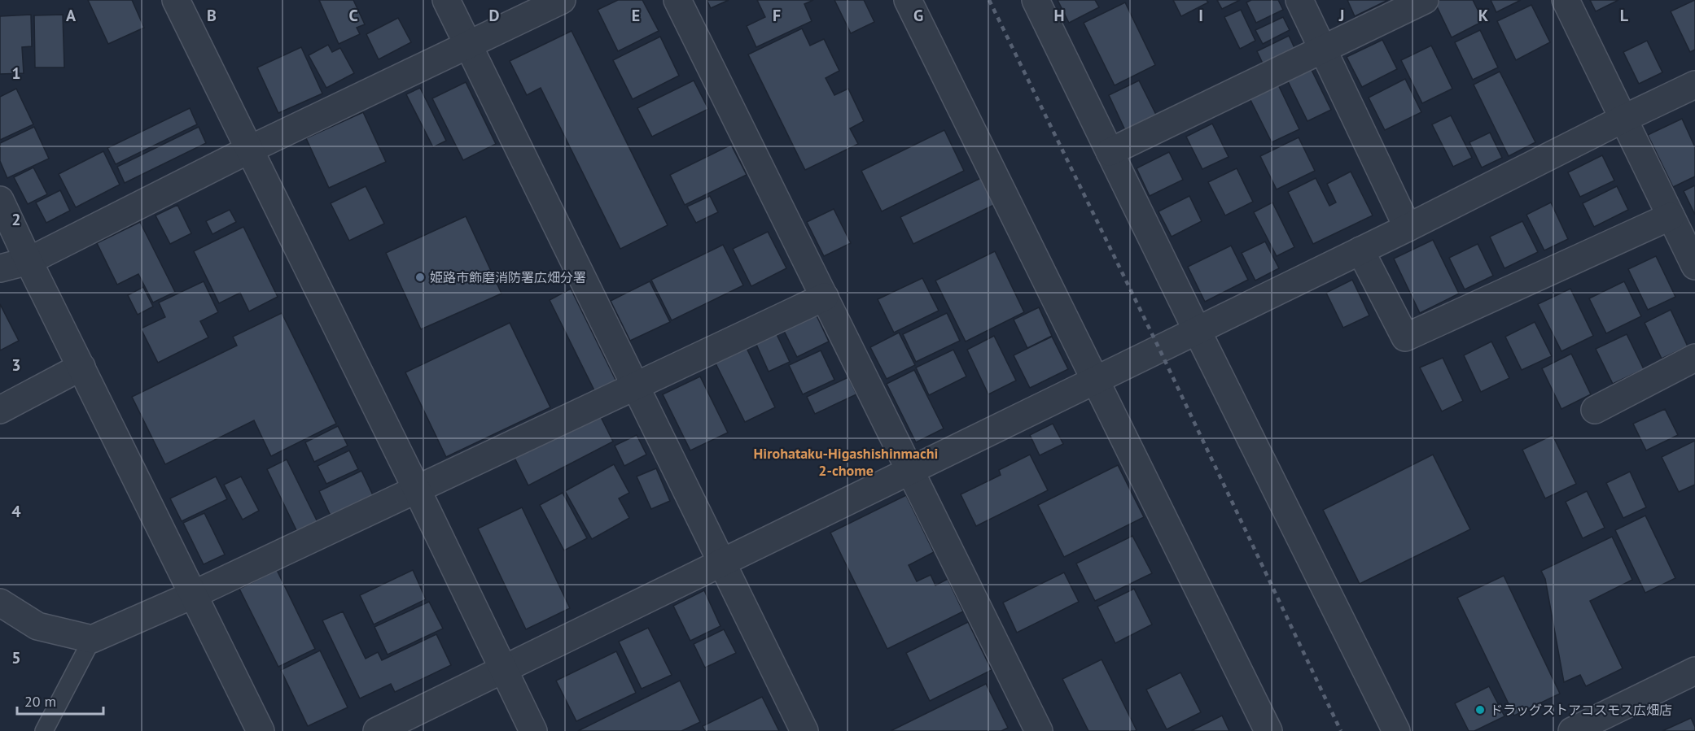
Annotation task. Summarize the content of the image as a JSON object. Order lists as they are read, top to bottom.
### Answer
{
  "districts": ["Hirohataku-Higashishinmachi 2-chome"],
  "places": ["姫路市飾磨消防署広畑分署", "ドラッグストアコスモス広畑店"],
  "scale_bar": "20 m",
  "grid": {
    "columns": [
      "A",
      "B",
      "C",
      "D",
      "E",
      "F",
      "G",
      "H",
      "I",
      "J",
      "K",
      "L"
    ],
    "rows": [
      "1",
      "2",
      "3",
      "4",
      "5"
    ]
  }
}
